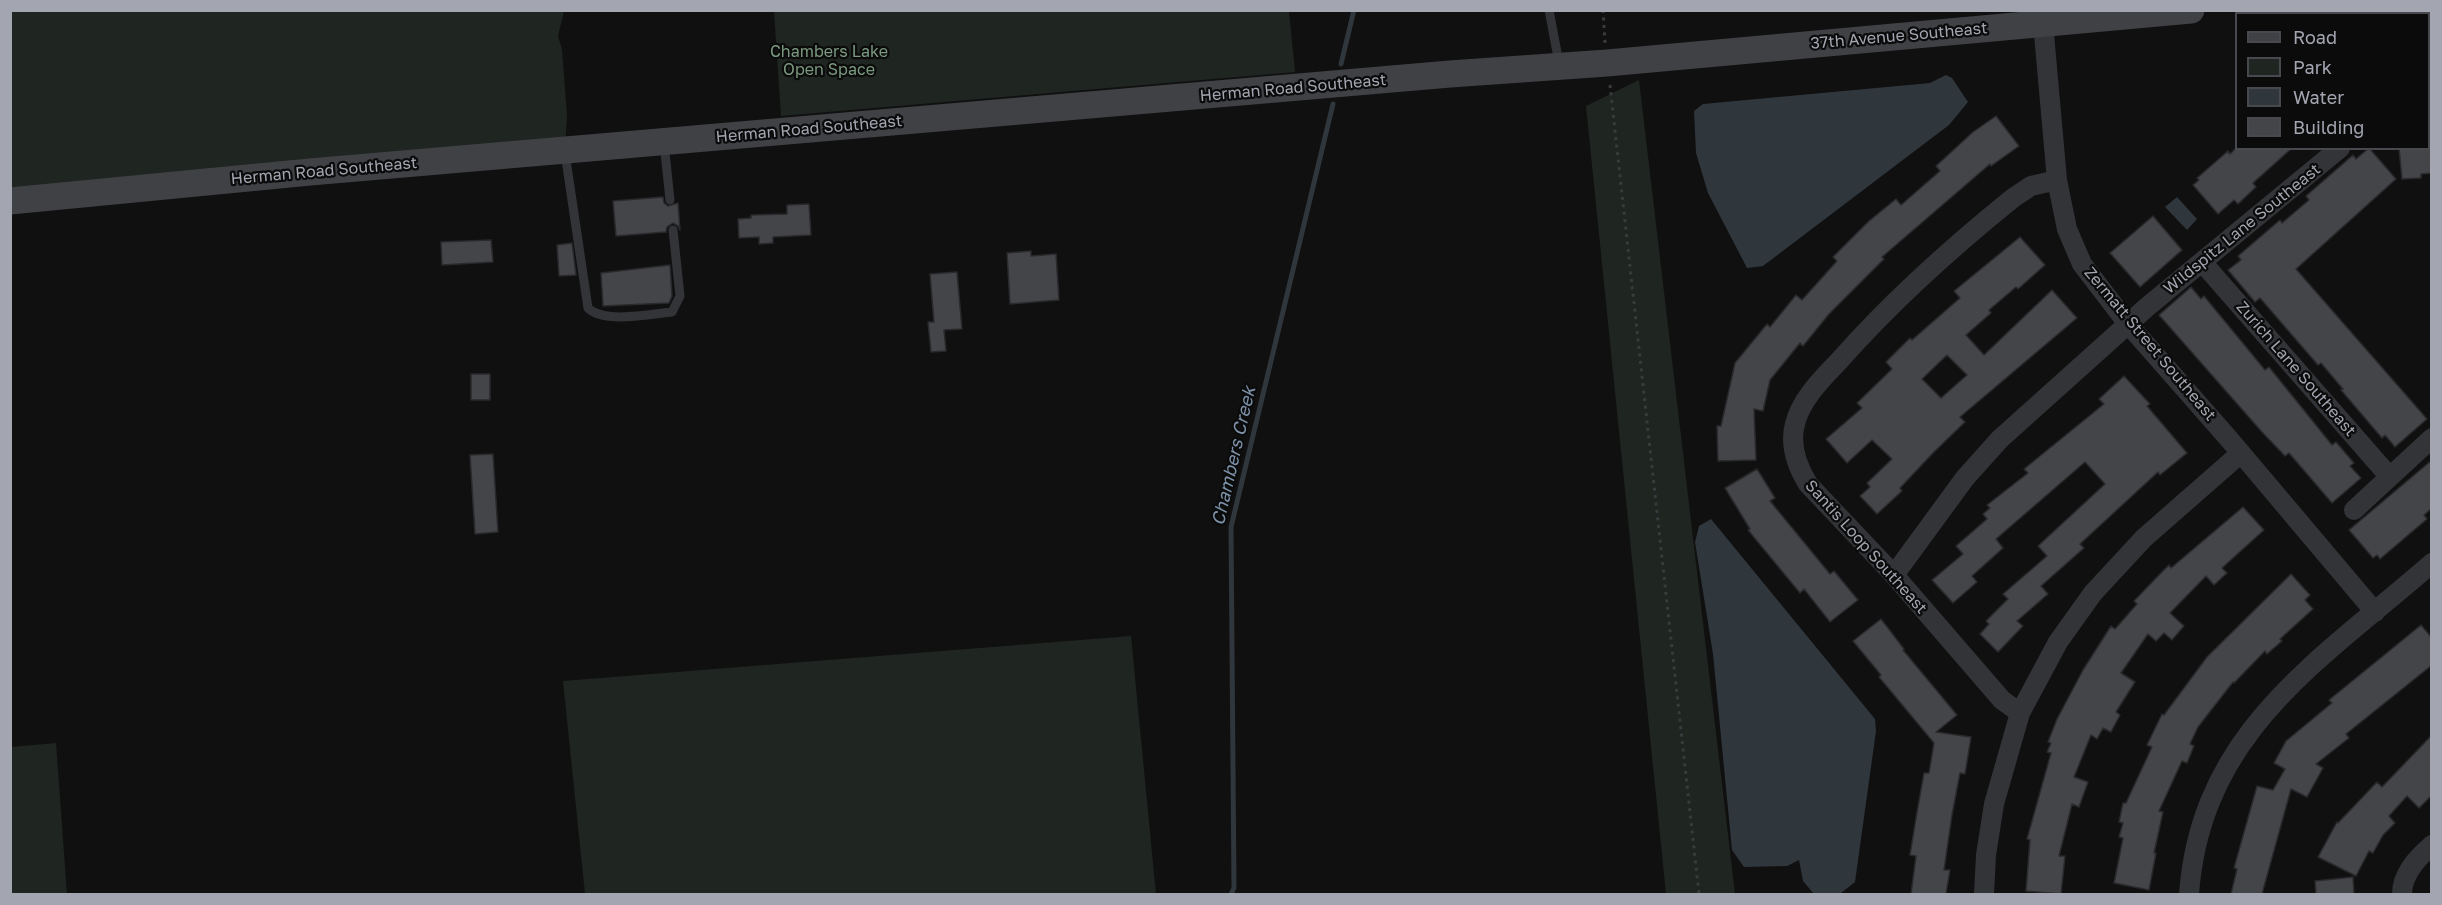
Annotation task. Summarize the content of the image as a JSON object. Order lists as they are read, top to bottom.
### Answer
{
  "streets": {
    "street": [
      "37th Avenue Southeast",
      "Herman Road Southeast",
      "Wildspitz Lane Southeast",
      "Zermatt Street Southeast",
      "Zurich Lane Southeast",
      "Santis Loop Southeast"
    ]
  },
  "crossings": [
    ["37th Avenue Southeast", "Herman Road Southeast"],
    ["37th Avenue Southeast", "Zermatt Street Southeast"],
    ["Wildspitz Lane Southeast", "Zermatt Street Southeast"],
    ["Wildspitz Lane Southeast", "Zurich Lane Southeast"],
    ["Wildspitz Lane Southeast", "Santis Loop Southeast"],
    ["Zermatt Street Southeast", "Santis Loop Southeast"]
  ],
  "water": ["Chambers Creek"],
  "parks": ["Chambers Lake Open Space"],
  "legend": [
    "Road",
    "Park",
    "Water",
    "Building"
  ]
}
